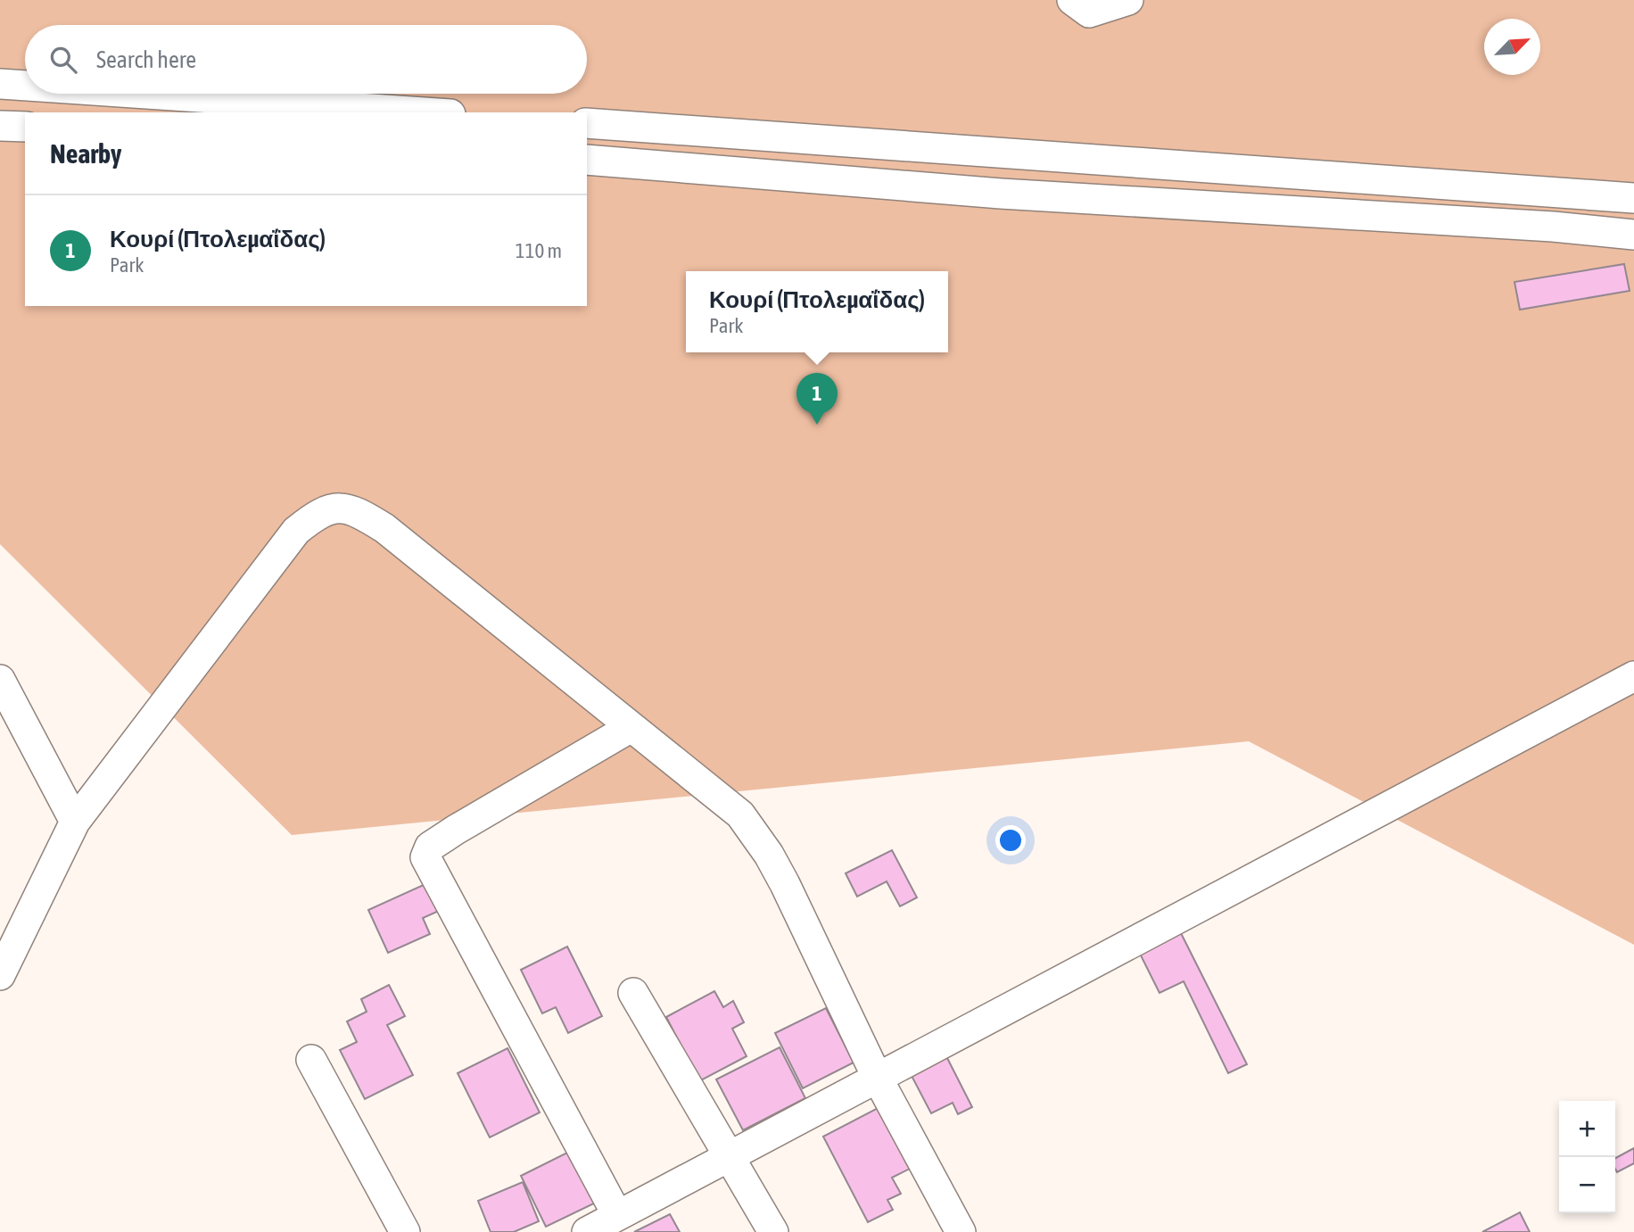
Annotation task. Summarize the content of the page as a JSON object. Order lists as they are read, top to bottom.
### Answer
{
  "north": "top right",
  "page": {
    "search": "Search here",
    "heading": "Nearby",
    "list": [
      {
        "mark": "1",
        "name": "Κουρί (Πτολεμαΐδας)",
        "note": "Park",
        "value": "110 m"
      }
    ],
    "popup": ["Κουρί (Πτολεμαΐδας)", "Park"],
    "pins": "1",
    "map_buttons": ["+", "−"]
  }
}
